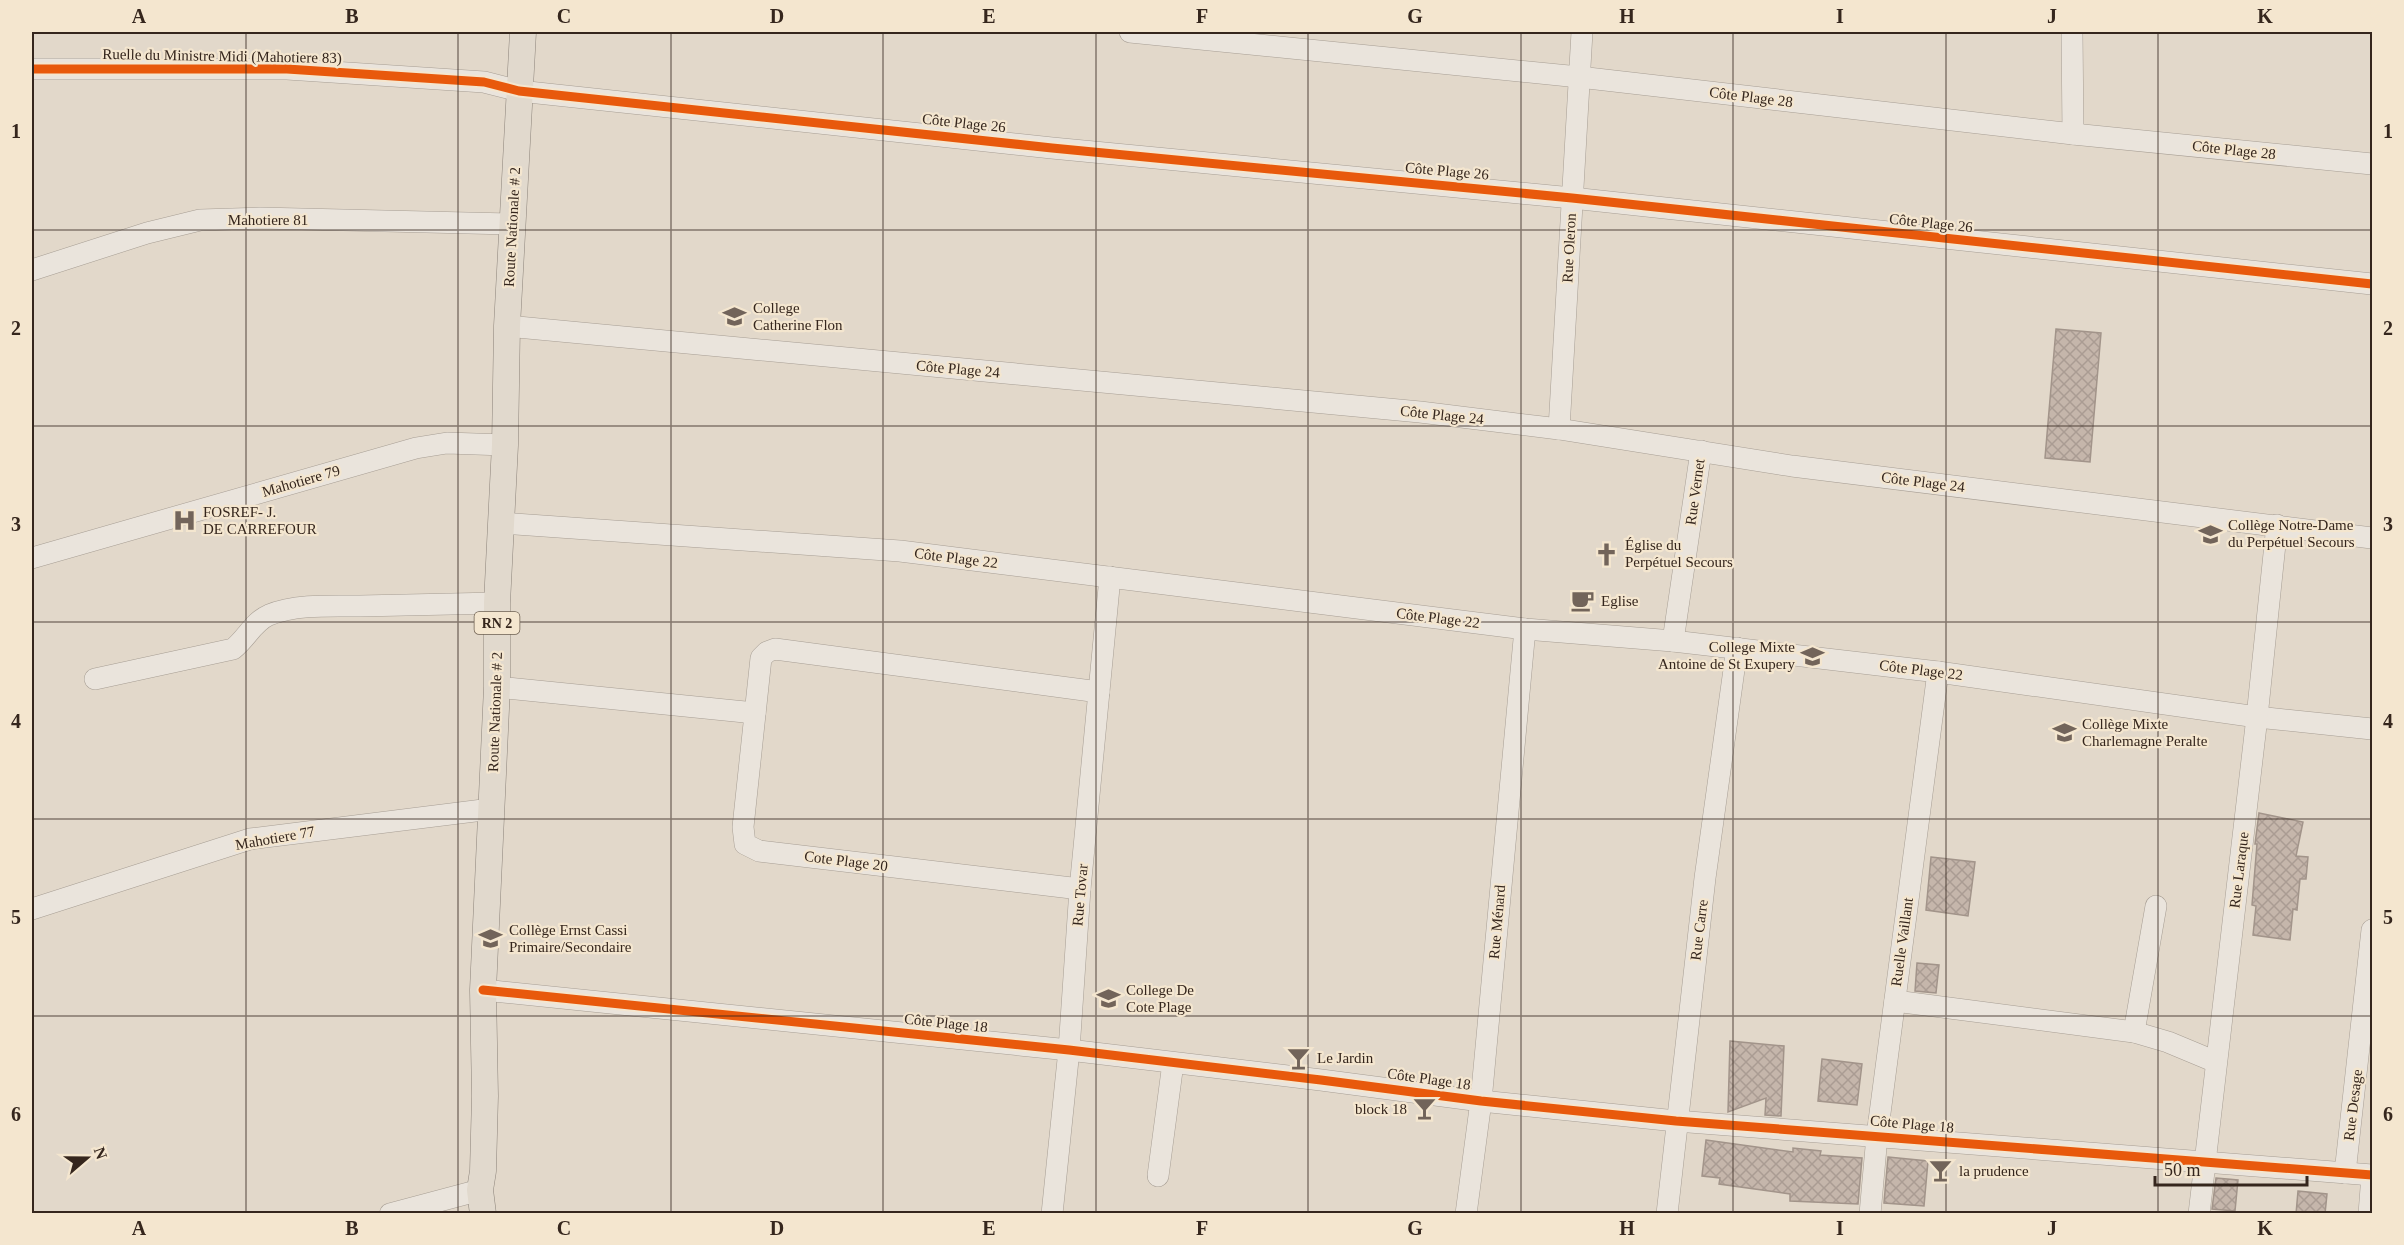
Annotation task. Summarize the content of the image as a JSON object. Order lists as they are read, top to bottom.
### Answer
{
  "streets": {
    "main road": ["Route Nationale # 2", "RN 2"],
    "street": [
      "Ruelle du Ministre Midi (Mahotiere 83)",
      "Côte Plage 28",
      "Côte Plage 26",
      "Mahotiere 81",
      "Rue Oleron",
      "Côte Plage 24",
      "Mahotiere 79",
      "Rue Vernet",
      "Côte Plage 22",
      "Mahotiere 77",
      "Cote Plage 20",
      "Rue Laraque",
      "Rue Tovar",
      "Rue Ménard",
      "Rue Carre",
      "Ruelle Vaillant",
      "Côte Plage 18",
      "Rue Desage"
    ]
  },
  "crossings": [
    ["Ruelle du Ministre Midi (Mahotiere 83)", "Côte Plage 26"],
    ["Ruelle du Ministre Midi (Mahotiere 83)", "Route Nationale # 2"],
    ["Côte Plage 28", "Rue Oleron"],
    ["Côte Plage 26", "Route Nationale # 2"],
    ["Côte Plage 26", "Rue Oleron"],
    ["Mahotiere 81", "Route Nationale # 2"],
    ["Route Nationale # 2", "Côte Plage 24"],
    ["Route Nationale # 2", "Mahotiere 79"],
    ["Route Nationale # 2", "Côte Plage 22"],
    ["Route Nationale # 2", "Mahotiere 77"],
    ["Route Nationale # 2", "Côte Plage 18"],
    ["Rue Oleron", "Côte Plage 24"],
    ["Côte Plage 24", "Rue Vernet"],
    ["Côte Plage 24", "Rue Laraque"],
    ["Rue Vernet", "Côte Plage 22"],
    ["Côte Plage 22", "Rue Laraque"],
    ["Côte Plage 22", "Rue Tovar"],
    ["Côte Plage 22", "Rue Ménard"],
    ["Côte Plage 22", "Rue Carre"],
    ["Côte Plage 22", "Ruelle Vaillant"],
    ["Cote Plage 20", "Rue Tovar"],
    ["Rue Laraque", "Côte Plage 18"],
    ["Rue Tovar", "Côte Plage 18"],
    ["Rue Ménard", "Côte Plage 18"],
    ["Rue Carre", "Côte Plage 18"],
    ["Ruelle Vaillant", "Côte Plage 18"],
    ["Côte Plage 18", "Rue Desage"]
  ],
  "places": {
    "school or university": [
      "College Catherine Flon",
      "Collège Notre-Dame du Perpétuel Secours",
      "College Mixte Antoine de St Exupery",
      "Collège Mixte Charlemagne Peralte",
      "Collège Ernst Cassi Primaire/Secondaire",
      "College De Cote Plage"
    ],
    "hospital": ["FOSREF- J. DE CARREFOUR"],
    "church": ["Église du Perpétuel Secours"],
    "cafe": ["Eglise"],
    "bar": ["Le Jardin", "block 18", "la prudence"]
  },
  "scale_bar": "50 m",
  "north": "right",
  "grid": {
    "columns": [
      "A",
      "B",
      "C",
      "D",
      "E",
      "F",
      "G",
      "H",
      "I",
      "J",
      "K"
    ],
    "rows": [
      "1",
      "2",
      "3",
      "4",
      "5",
      "6"
    ]
  }
}
